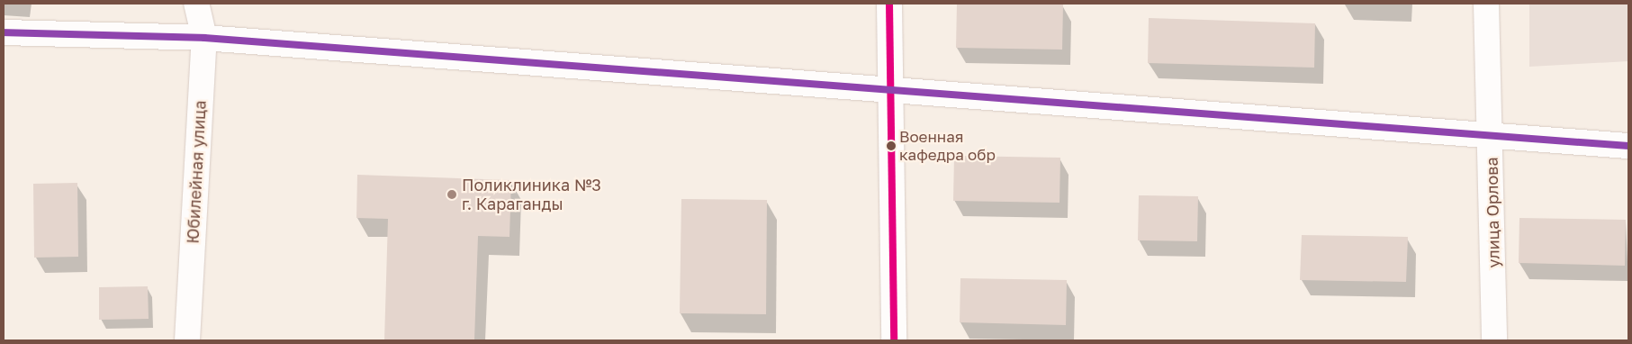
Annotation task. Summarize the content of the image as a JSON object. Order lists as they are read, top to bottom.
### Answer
{
  "streets": {
    "street": ["Юбилейная улица", "улица Орлова"]
  },
  "places": ["Военная кафедра обр", "Поликлиника №3 г. Караганды"]
}
